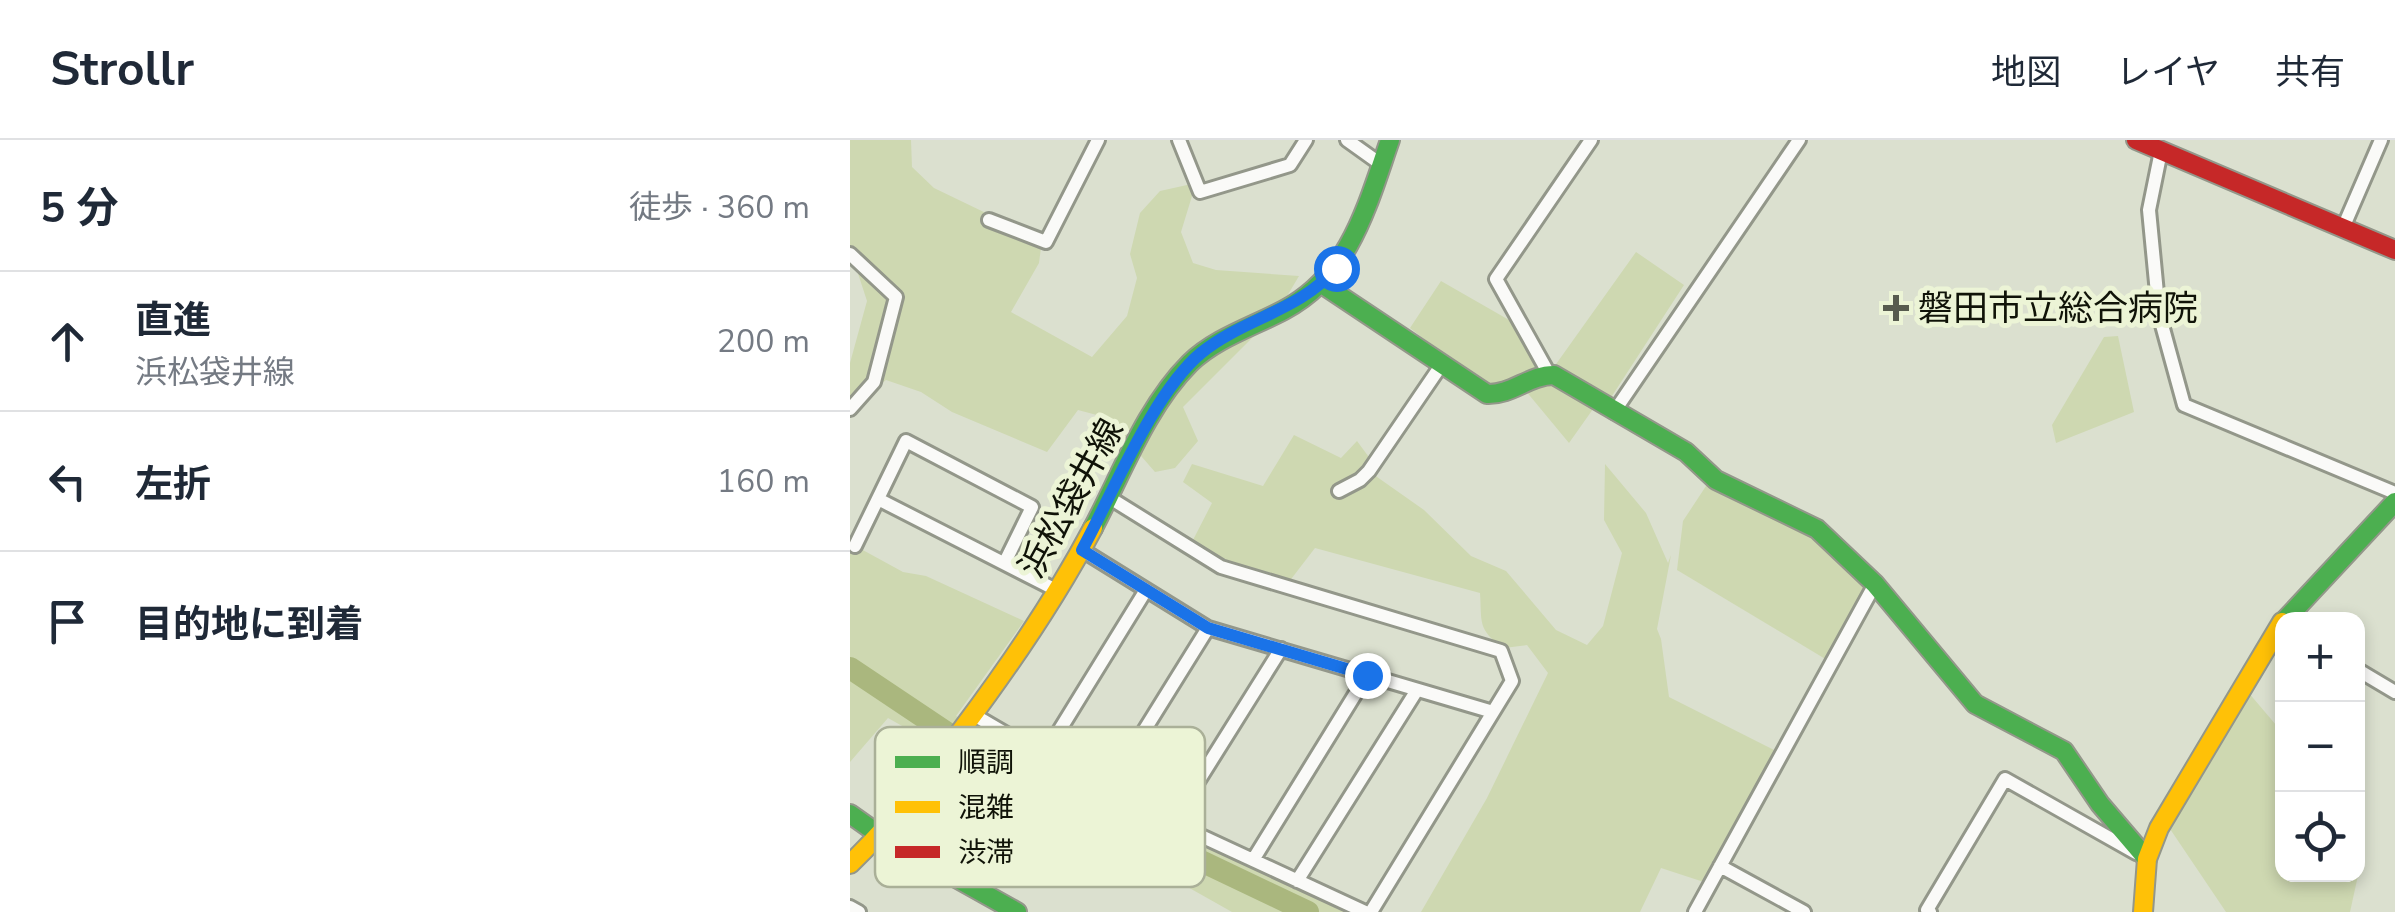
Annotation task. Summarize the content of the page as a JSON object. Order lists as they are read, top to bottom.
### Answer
{
  "streets": {
    "street": ["浜松袋井線"]
  },
  "places": {
    "health": ["磐田市立総合病院"]
  },
  "legend": ["順調", "混雑", "渋滞"],
  "page": {
    "header": "Strollr",
    "nav": ["地図", "レイヤ", "共有"],
    "heading": ["5 分", "徒歩 · 360 m"],
    "list": [
      ["直進", "浜松袋井線", "200 m"],
      ["左折", "160 m"],
      "目的地に到着"
    ],
    "map_buttons": ["+", "−"]
  }
}
